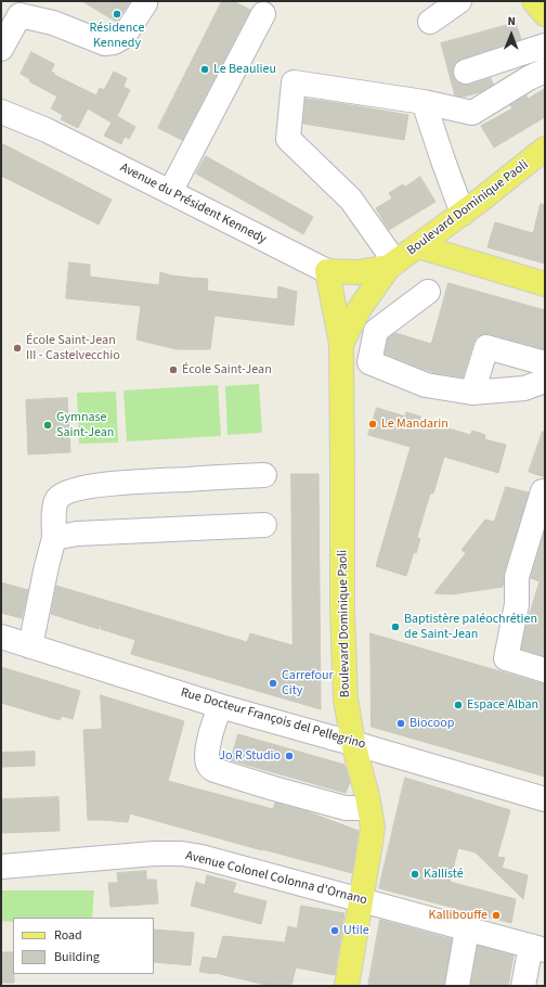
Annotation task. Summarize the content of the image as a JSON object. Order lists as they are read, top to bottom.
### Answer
{
  "streets": {
    "main road": ["Avenue du Président Kennedy", "Boulevard Dominique Paoli"],
    "street": ["Rue Docteur François del Pellegrino", "Avenue Colonel Colonna d'Ornano"]
  },
  "crossings": [
    ["Avenue du Président Kennedy", "Boulevard Dominique Paoli"],
    ["Boulevard Dominique Paoli", "Rue Docteur François del Pellegrino"],
    ["Boulevard Dominique Paoli", "Avenue Colonel Colonna d'Ornano"]
  ],
  "places": [
    "Résidence Kennedy",
    "Le Beaulieu",
    "École Saint-Jean III - Castelvecchio",
    "École Saint-Jean",
    "Le Mandarin",
    "Gymnase Saint-Jean",
    "Baptistère paléochrétien de Saint-Jean",
    "Carrefour City",
    "Espace Alban",
    "Biocoop",
    "Jo R Studio",
    "Kallisté",
    "Kallibouffe",
    "Utile"
  ],
  "legend": ["Road", "Building"],
  "north": "top"
}
